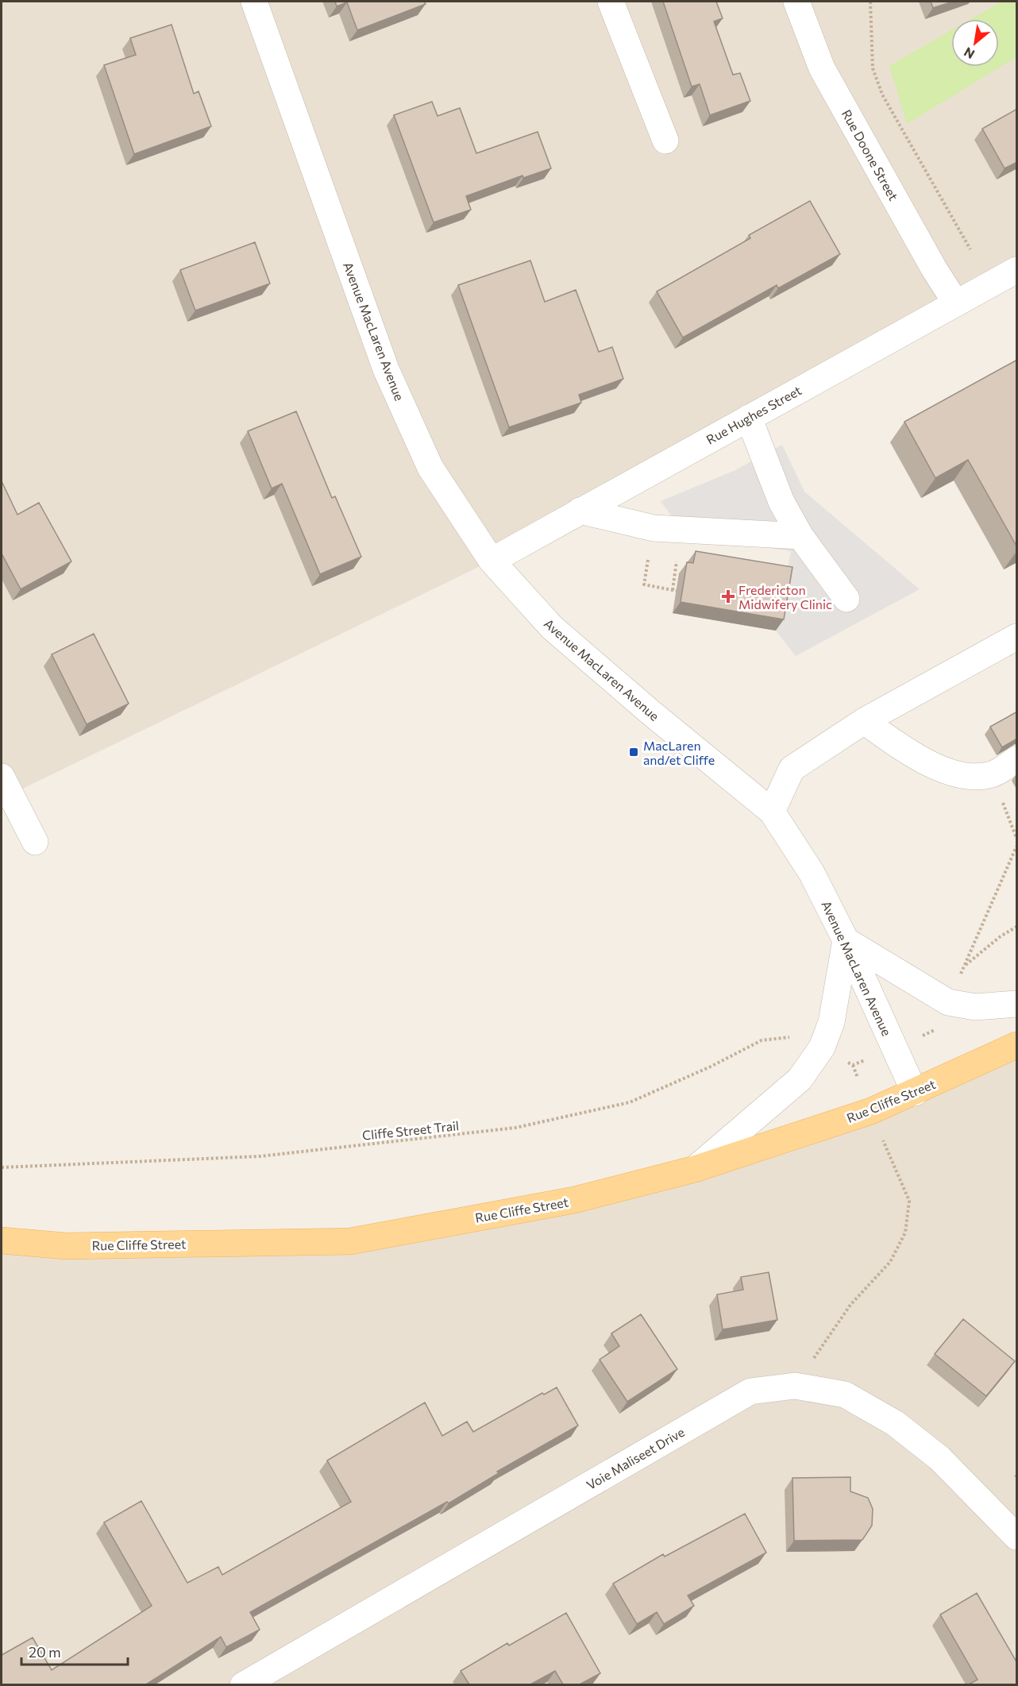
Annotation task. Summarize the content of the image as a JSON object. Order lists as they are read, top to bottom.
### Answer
{
  "streets": {
    "main road": ["Rue Cliffe Street"],
    "street": [
      "Rue Doone Street",
      "Avenue MacLaren Avenue",
      "Rue Hughes Street",
      "Voie Maliseet Drive"
    ],
    "path": ["Cliffe Street Trail"]
  },
  "crossings": [
    ["Rue Doone Street", "Rue Hughes Street"],
    ["Avenue MacLaren Avenue", "Rue Hughes Street"],
    ["Avenue MacLaren Avenue", "Rue Cliffe Street"]
  ],
  "places": {
    "health": ["Fredericton Midwifery Clinic"],
    "transit": ["MacLaren and/et Cliffe"]
  },
  "scale_bar": "20 m",
  "north": "bottom left"
}
